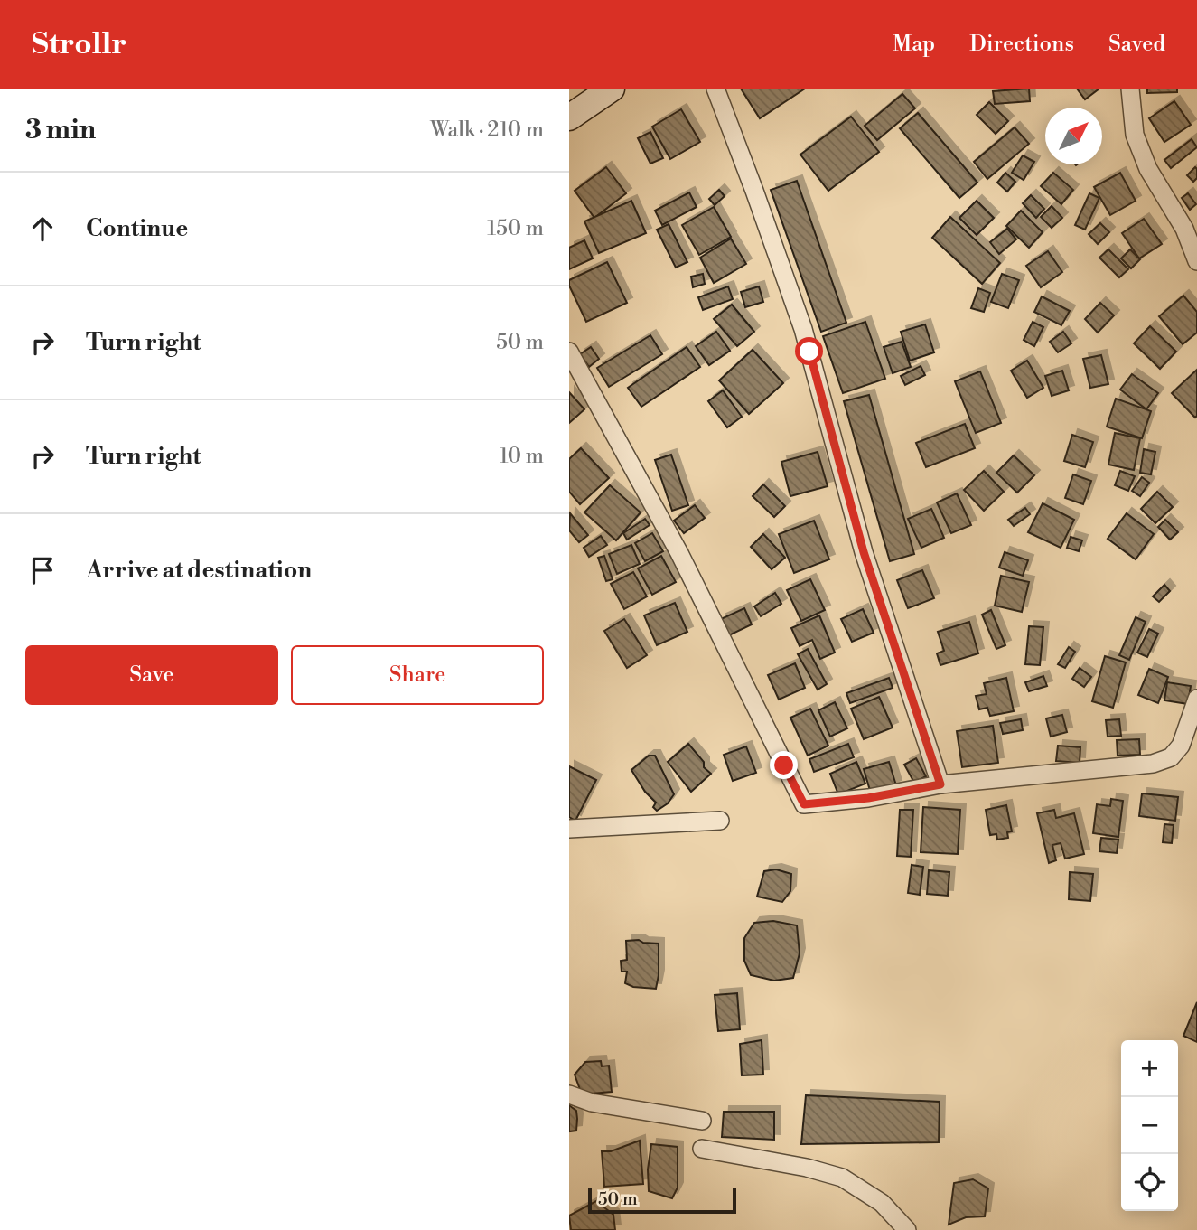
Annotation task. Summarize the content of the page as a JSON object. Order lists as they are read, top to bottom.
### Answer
{
  "scale_bar": "50 m",
  "north": "top right",
  "page": {
    "header": "Strollr",
    "nav": ["Map", "Directions", "Saved"],
    "heading": ["3 min", "Walk · 210 m"],
    "list": [
      ["Continue", "150 m"],
      ["Turn right", "50 m"],
      ["Turn right", "10 m"],
      "Arrive at destination"
    ],
    "buttons": ["Save", "Share"],
    "map_buttons": ["+", "−"],
    "scale": "50 m"
  }
}
